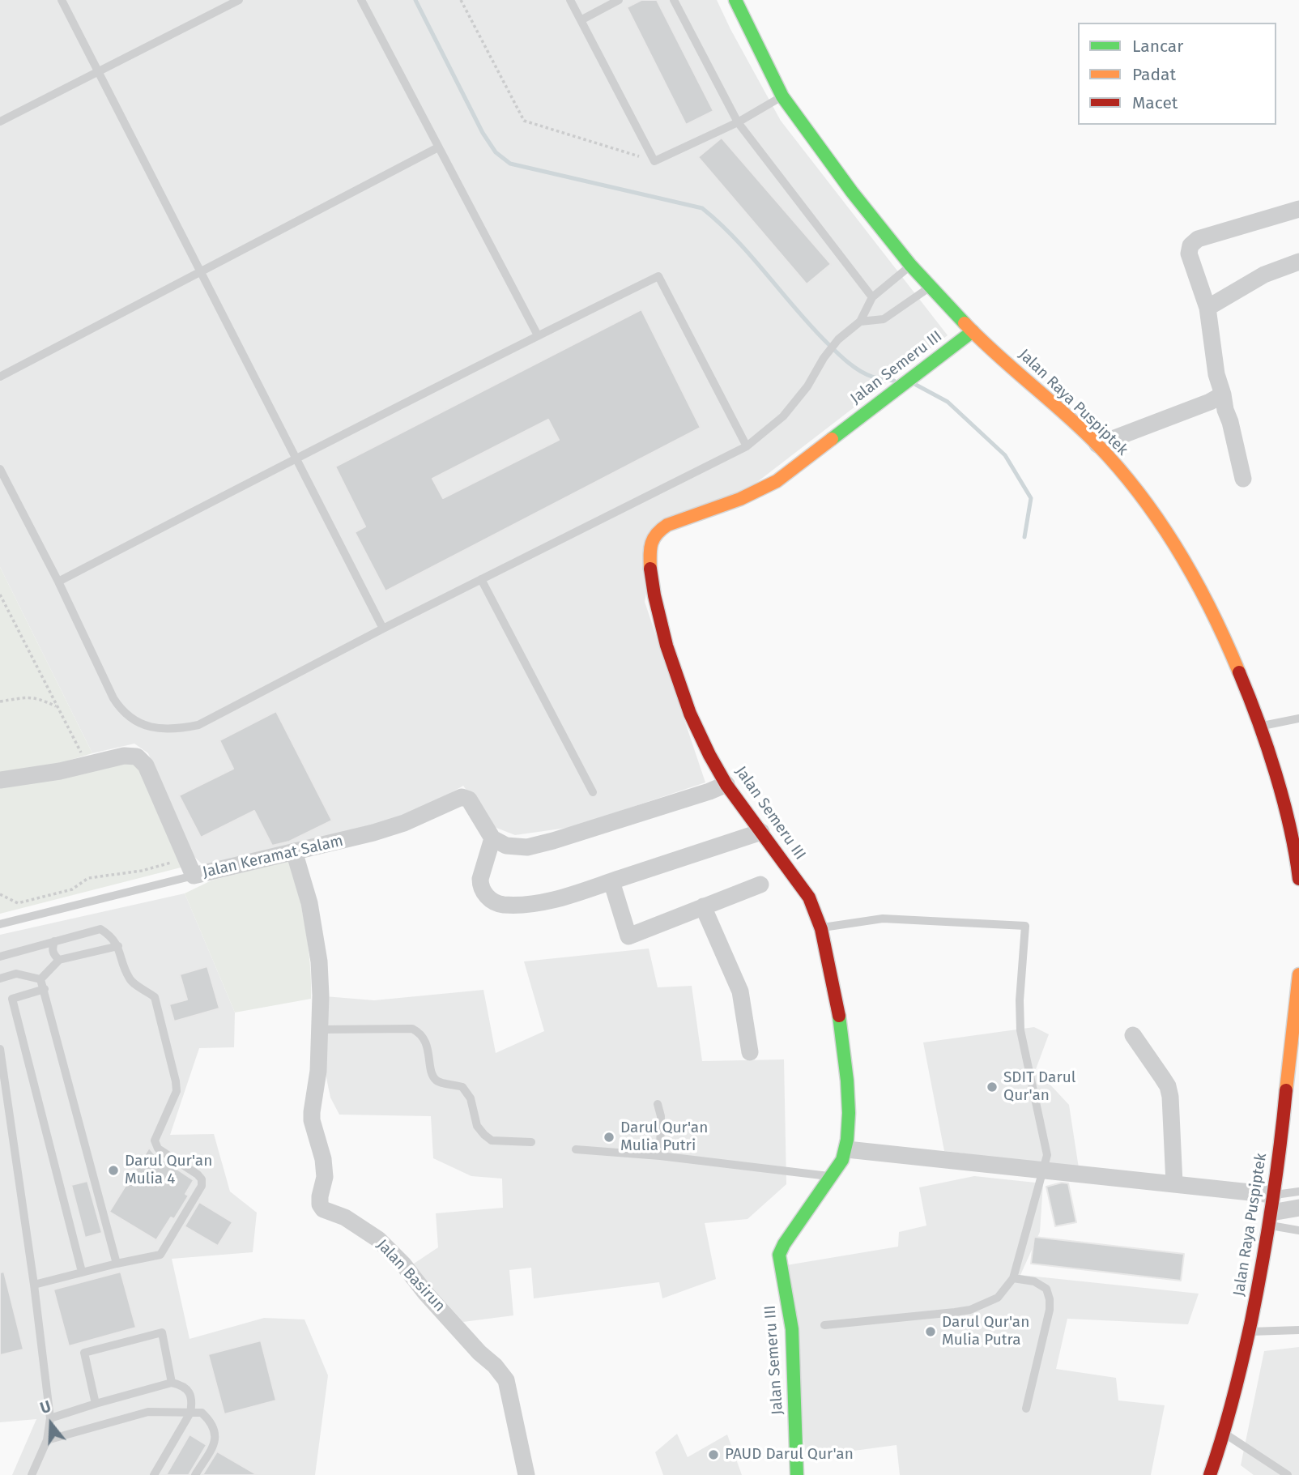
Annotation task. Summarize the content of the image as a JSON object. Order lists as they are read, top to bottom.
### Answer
{
  "streets": {
    "main road": ["Jalan Semeru III", "Jalan Raya Puspiptek"],
    "street": ["Jalan Keramat Salam", "Jalan Basirun"]
  },
  "crossings": [
    ["Jalan Semeru III", "Jalan Raya Puspiptek"],
    ["Jalan Keramat Salam", "Jalan Basirun"]
  ],
  "places": [
    "SDIT Darul Qur'an",
    "Darul Qur'an Mulia Putri",
    "Darul Qur'an Mulia 4",
    "Darul Qur'an Mulia Putra",
    "PAUD Darul Qur'an"
  ],
  "legend": ["Lancar", "Padat", "Macet"],
  "north": "top"
}
